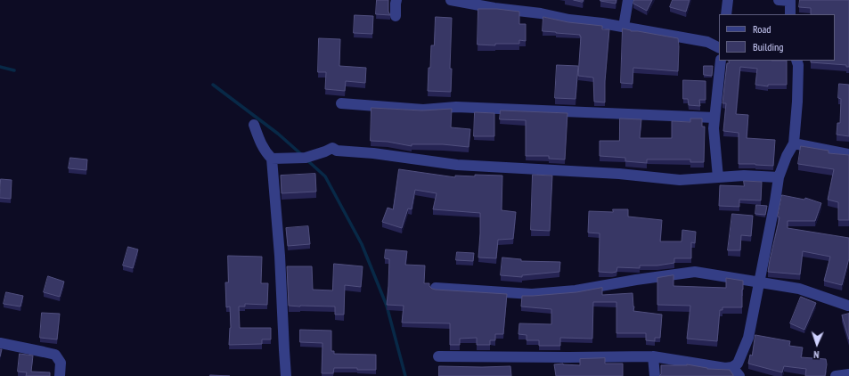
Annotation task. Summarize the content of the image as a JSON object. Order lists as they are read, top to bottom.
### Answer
{
  "legend": ["Road", "Building"],
  "north": "bottom"
}
